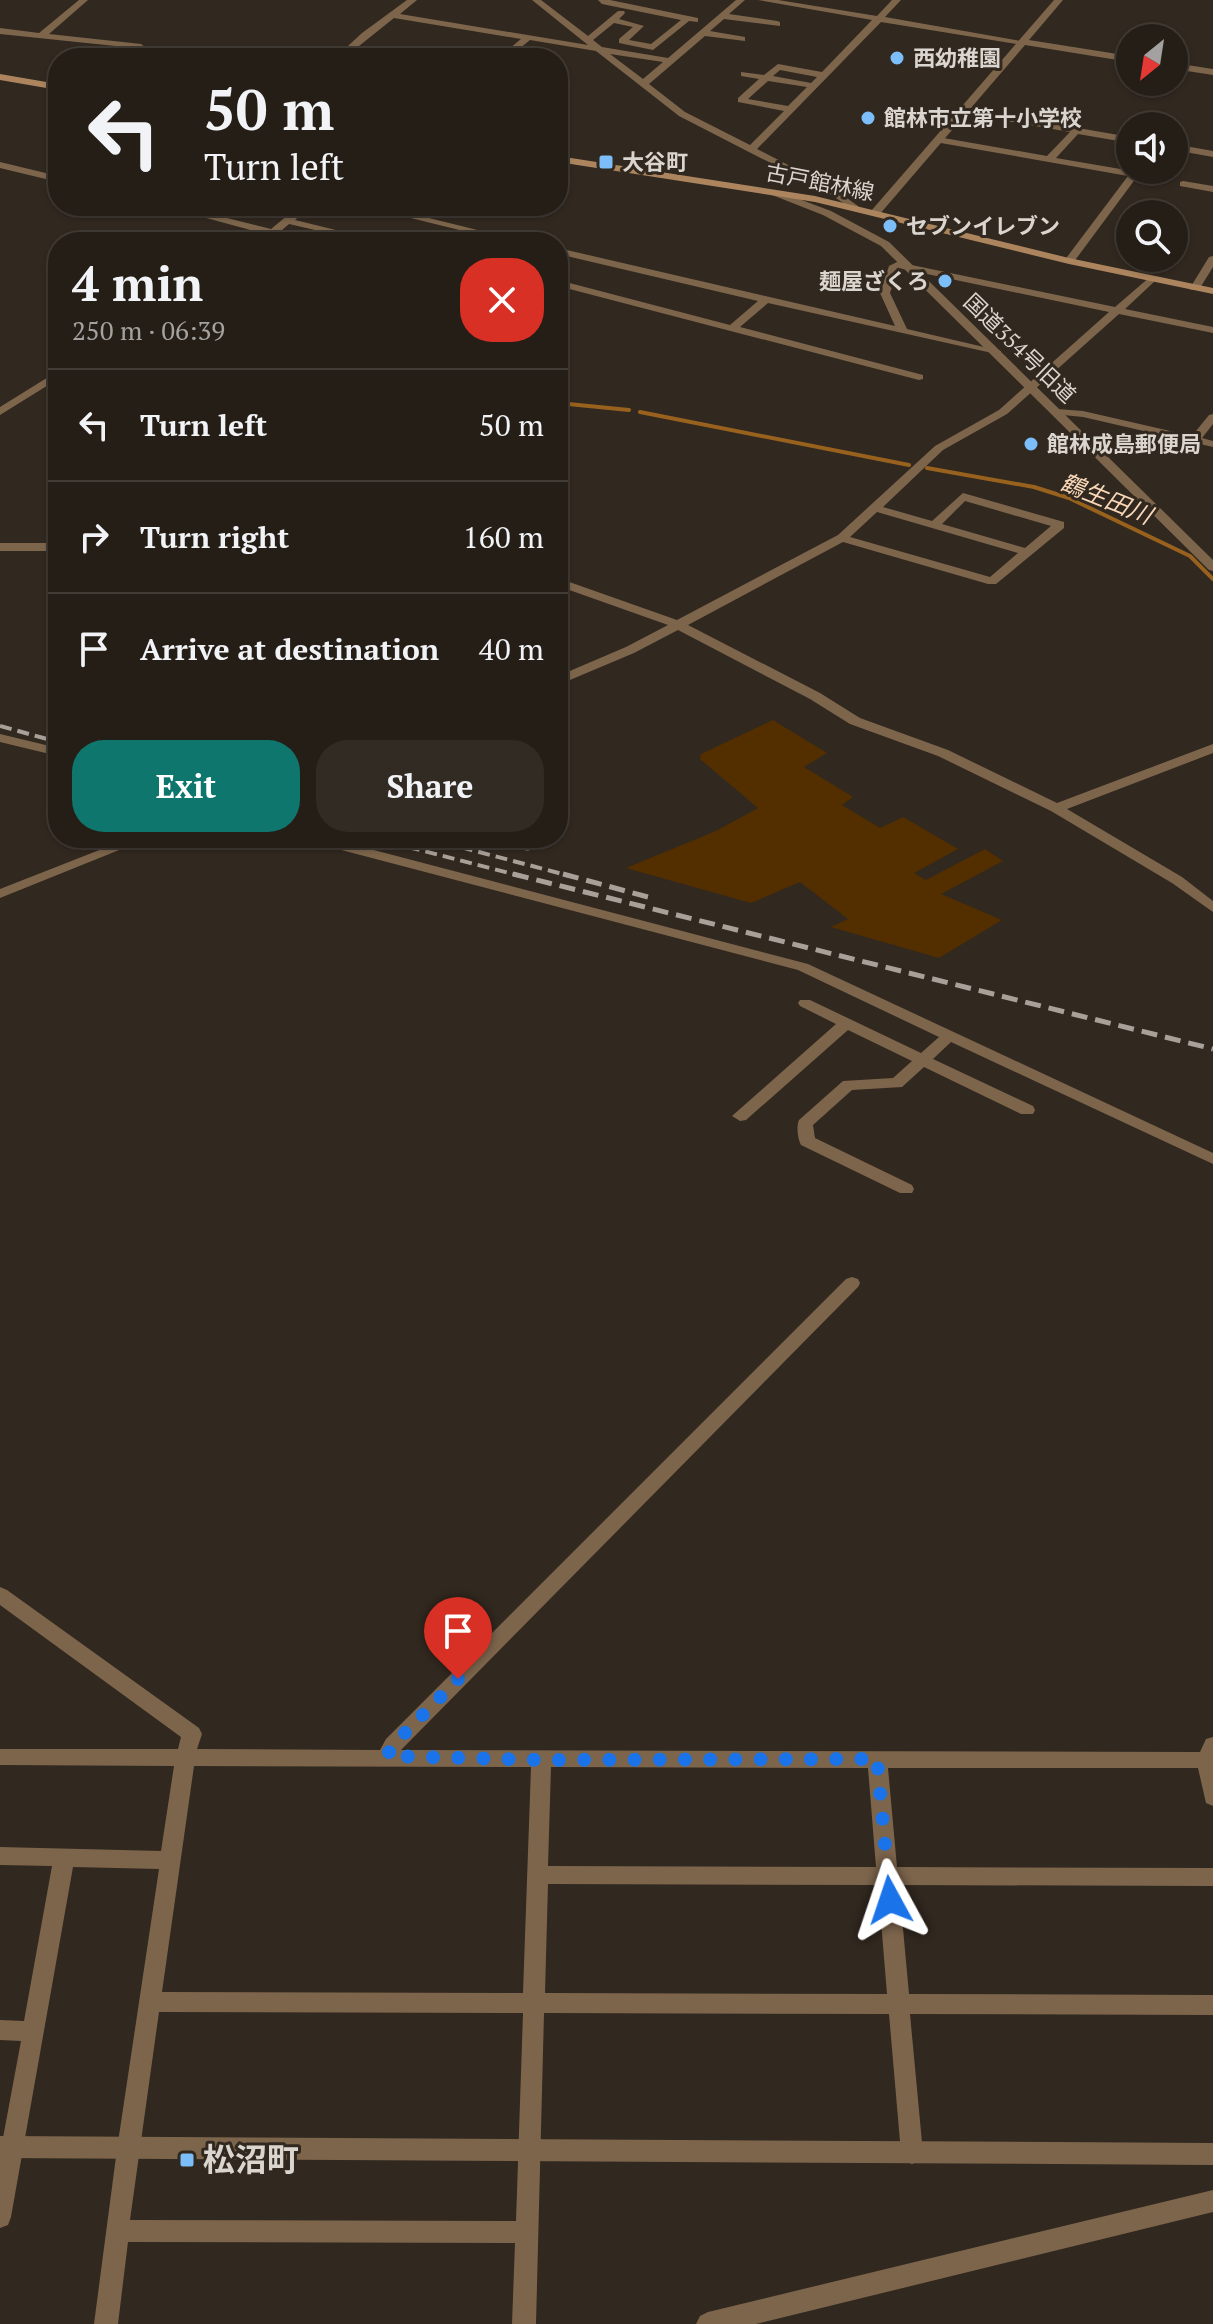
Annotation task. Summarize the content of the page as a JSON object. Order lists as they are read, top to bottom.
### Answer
{
  "streets": {
    "main road": ["古戸館林線"],
    "street": ["国道354号旧道"]
  },
  "crossings": [
    ["古戸館林線", "国道354号旧道"]
  ],
  "water": ["鶴生田川"],
  "places": {
    "other": [
      "西幼稚園",
      "館林市立第十小学校",
      "セブンイレブン",
      "麺屋ざくろ",
      "館林成島郵便局"
    ],
    "transit": ["大谷町", "松沼町"]
  },
  "north": "bottom left",
  "page": {
    "turn": ["50 m", "Turn left"],
    "heading": ["4 min", "250 m · 06:39"],
    "list": [
      {
        "name": "Turn left",
        "value": "50 m"
      },
      {
        "name": "Turn right",
        "value": "160 m"
      },
      {
        "name": "Arrive at destination",
        "value": "40 m"
      }
    ],
    "buttons": ["Exit", "Share"]
  }
}
